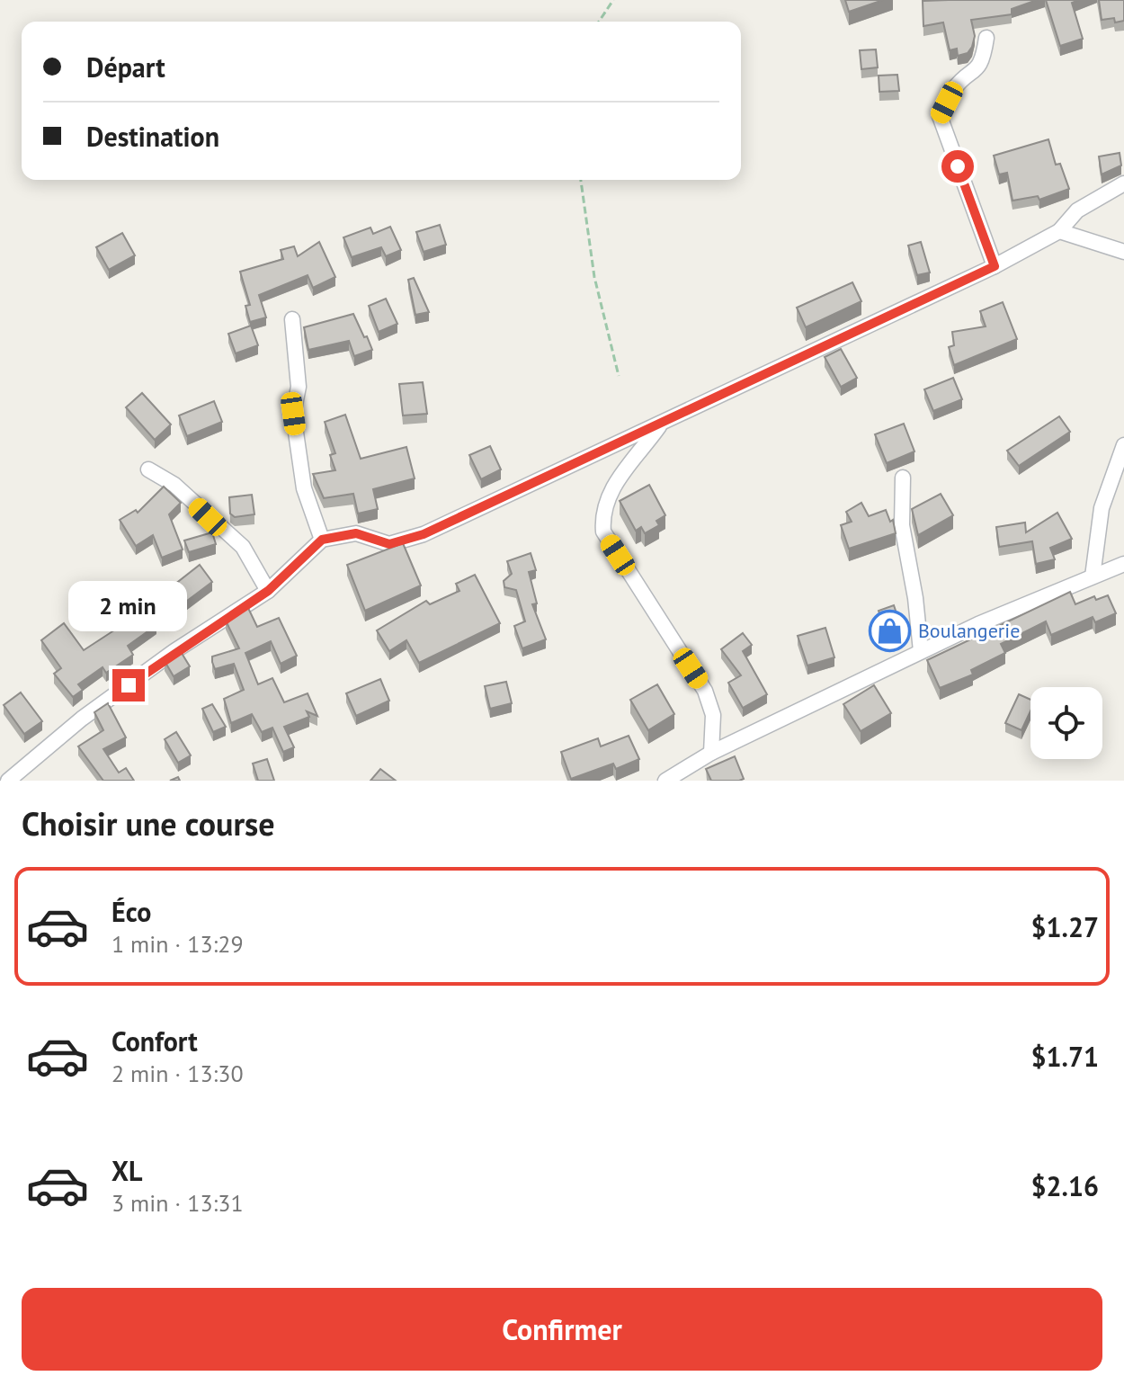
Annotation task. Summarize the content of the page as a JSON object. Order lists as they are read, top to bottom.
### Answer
{
  "places": {
    "shop": ["Boulangerie"]
  },
  "page": {
    "banner": ["Départ", "Destination"],
    "bubble": "2 min",
    "heading": "Choisir une course",
    "list": [
      {
        "name": "Éco",
        "note": "1 min · 13:29",
        "value": "$1.27"
      },
      {
        "name": "Confort",
        "note": "2 min · 13:30",
        "value": "$1.71"
      },
      {
        "name": "XL",
        "note": "3 min · 13:31",
        "value": "$2.16"
      }
    ],
    "buttons": "Confirmer"
  }
}
